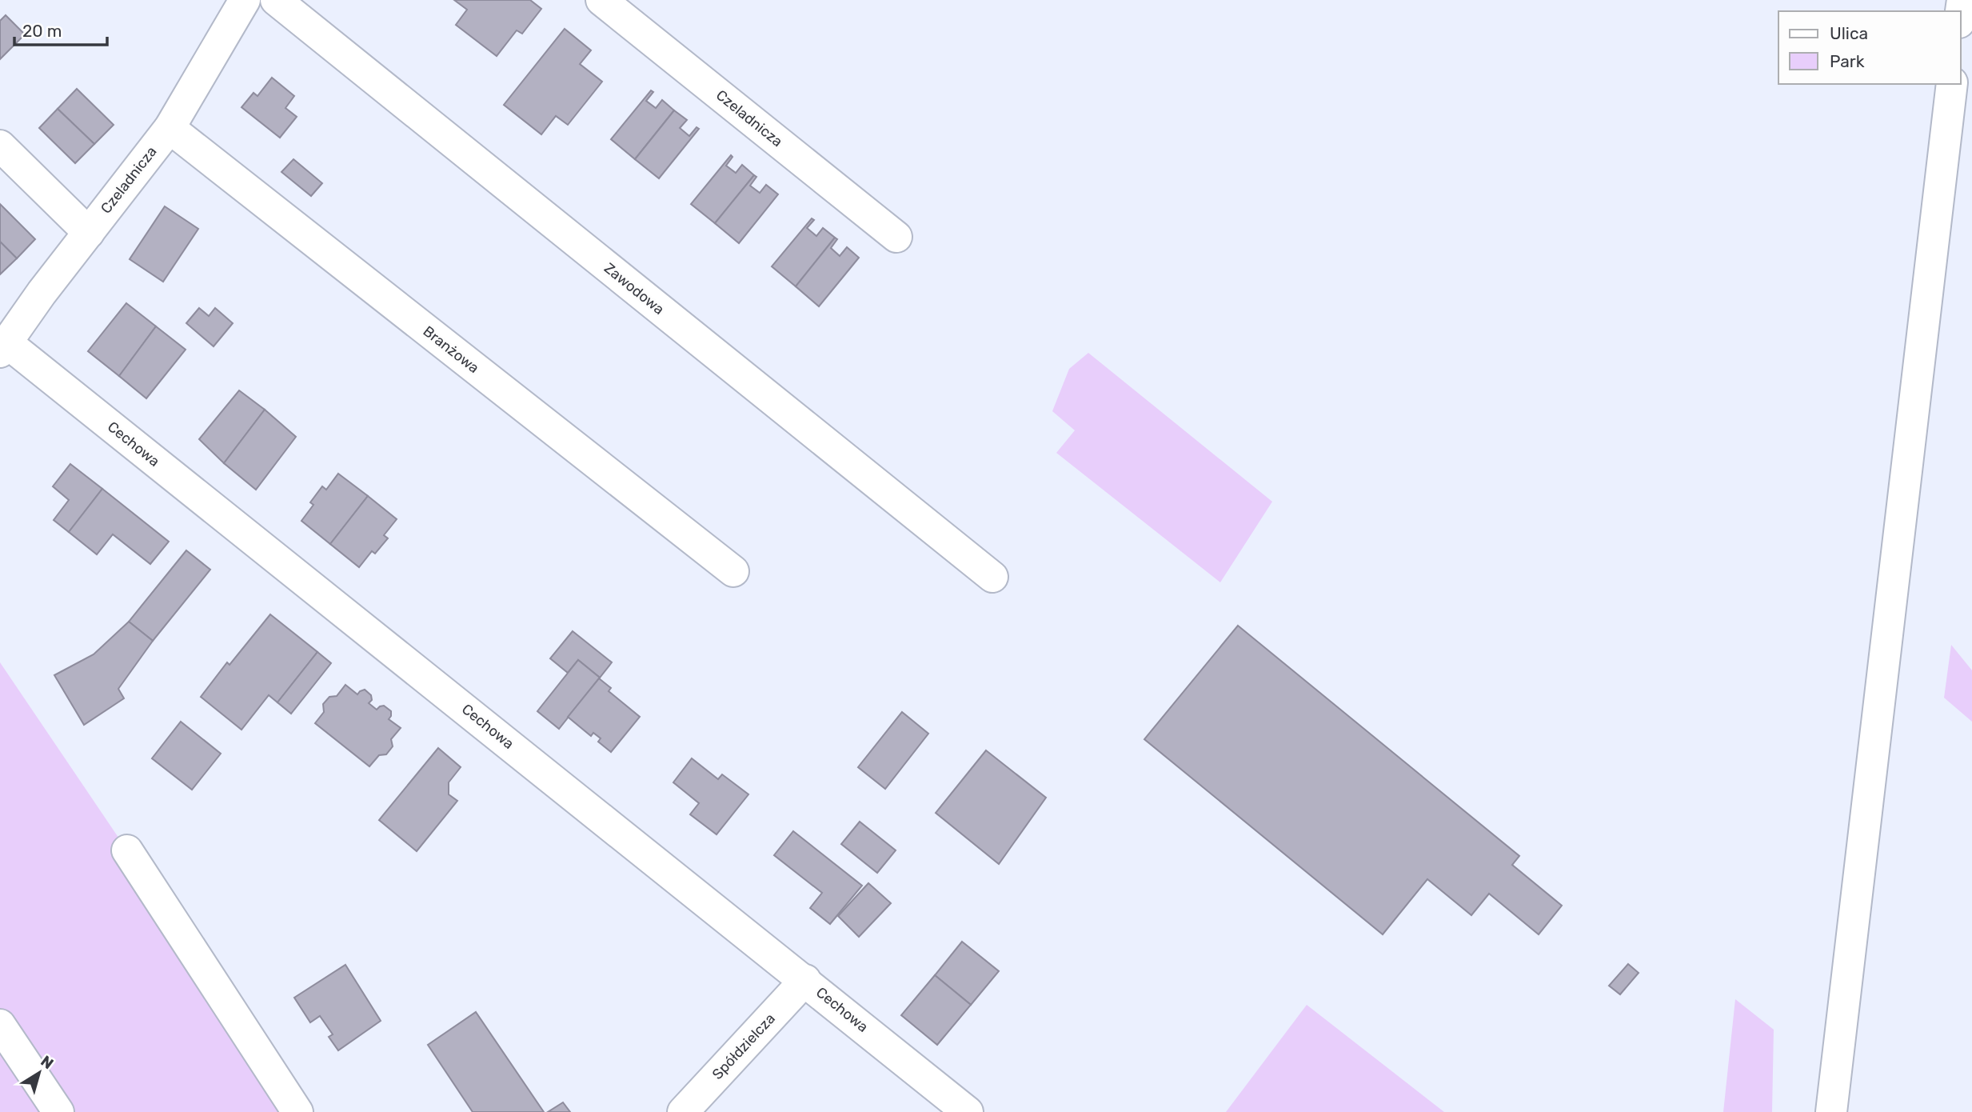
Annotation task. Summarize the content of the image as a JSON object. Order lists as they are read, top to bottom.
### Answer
{
  "streets": {
    "street": [
      "Czeladnicza",
      "Zawodowa",
      "Branżowa",
      "Cechowa",
      "Spółdzielcza"
    ]
  },
  "crossings": [
    ["Czeladnicza", "Branżowa"],
    ["Czeladnicza", "Cechowa"],
    ["Cechowa", "Spółdzielcza"]
  ],
  "legend": ["Ulica", "Park"],
  "scale_bar": "20 m",
  "north": "top right"
}
